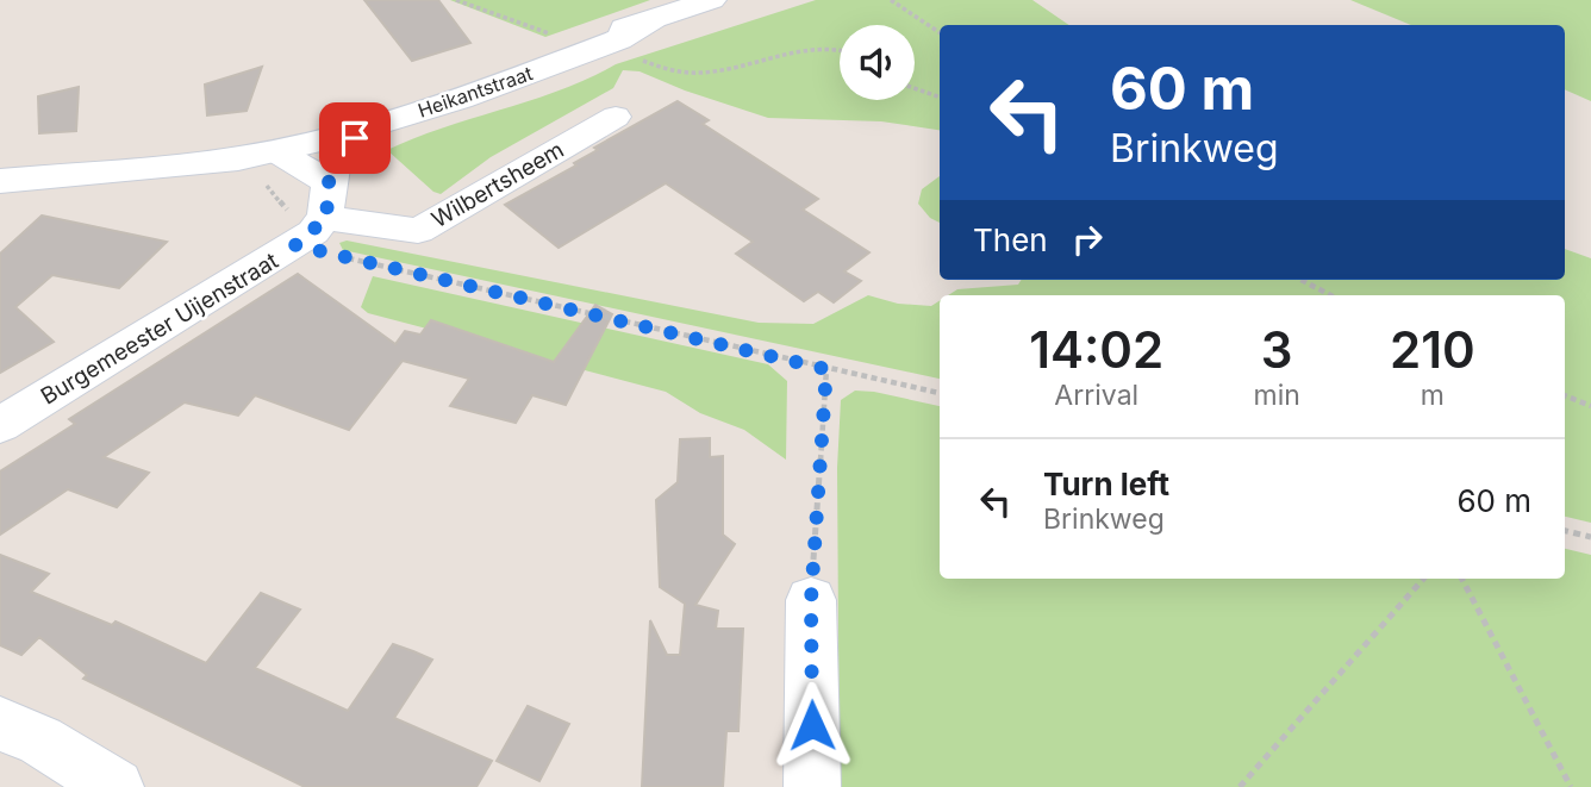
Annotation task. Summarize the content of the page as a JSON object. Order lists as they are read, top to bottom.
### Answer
{
  "streets": {
    "street": ["Heikantstraat", "Wilbertsheem", "Burgemeester Uijenstraat"]
  },
  "crossings": [
    ["Heikantstraat", "Burgemeester Uijenstraat"],
    ["Wilbertsheem", "Burgemeester Uijenstraat"]
  ],
  "page": {
    "turn": ["60 m", "Brinkweg"],
    "then": "Then",
    "eta": [
      "14:02",
      "Arrival",
      "3",
      "min",
      "210",
      "m"
    ],
    "list": [
      {
        "name": "Turn left",
        "note": "Brinkweg",
        "value": "60 m"
      }
    ]
  }
}
